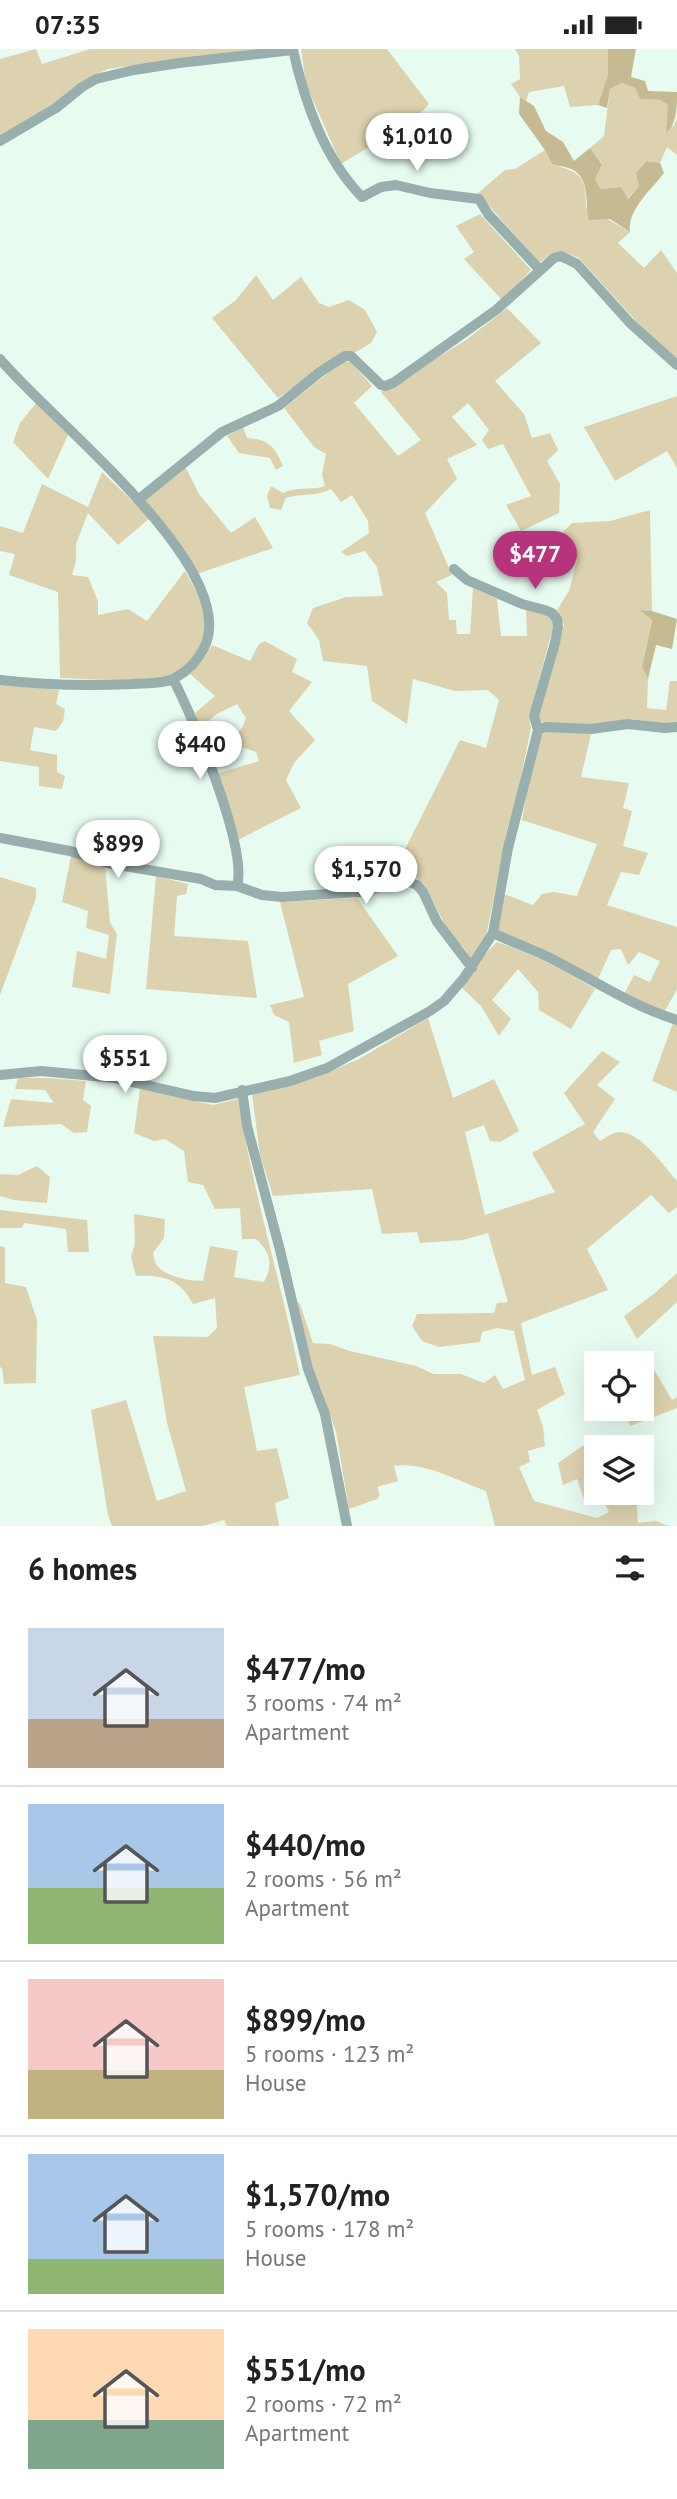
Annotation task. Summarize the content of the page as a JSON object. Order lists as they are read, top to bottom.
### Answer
{
  "page": {
    "status": "07:35",
    "price": [
      "$1,010",
      "$477",
      "$440",
      "$899",
      "$1,570",
      "$551"
    ],
    "heading": "6 homes",
    "list": [
      {
        "name": "$477/mo",
        "note": "3 rooms · 74 m² · Apartment"
      },
      {
        "name": "$440/mo",
        "note": "2 rooms · 56 m² · Apartment"
      },
      {
        "name": "$899/mo",
        "note": "5 rooms · 123 m² · House"
      },
      {
        "name": "$1,570/mo",
        "note": "5 rooms · 178 m² · House"
      },
      {
        "name": "$551/mo",
        "note": "2 rooms · 72 m² · Apartment"
      }
    ]
  }
}
